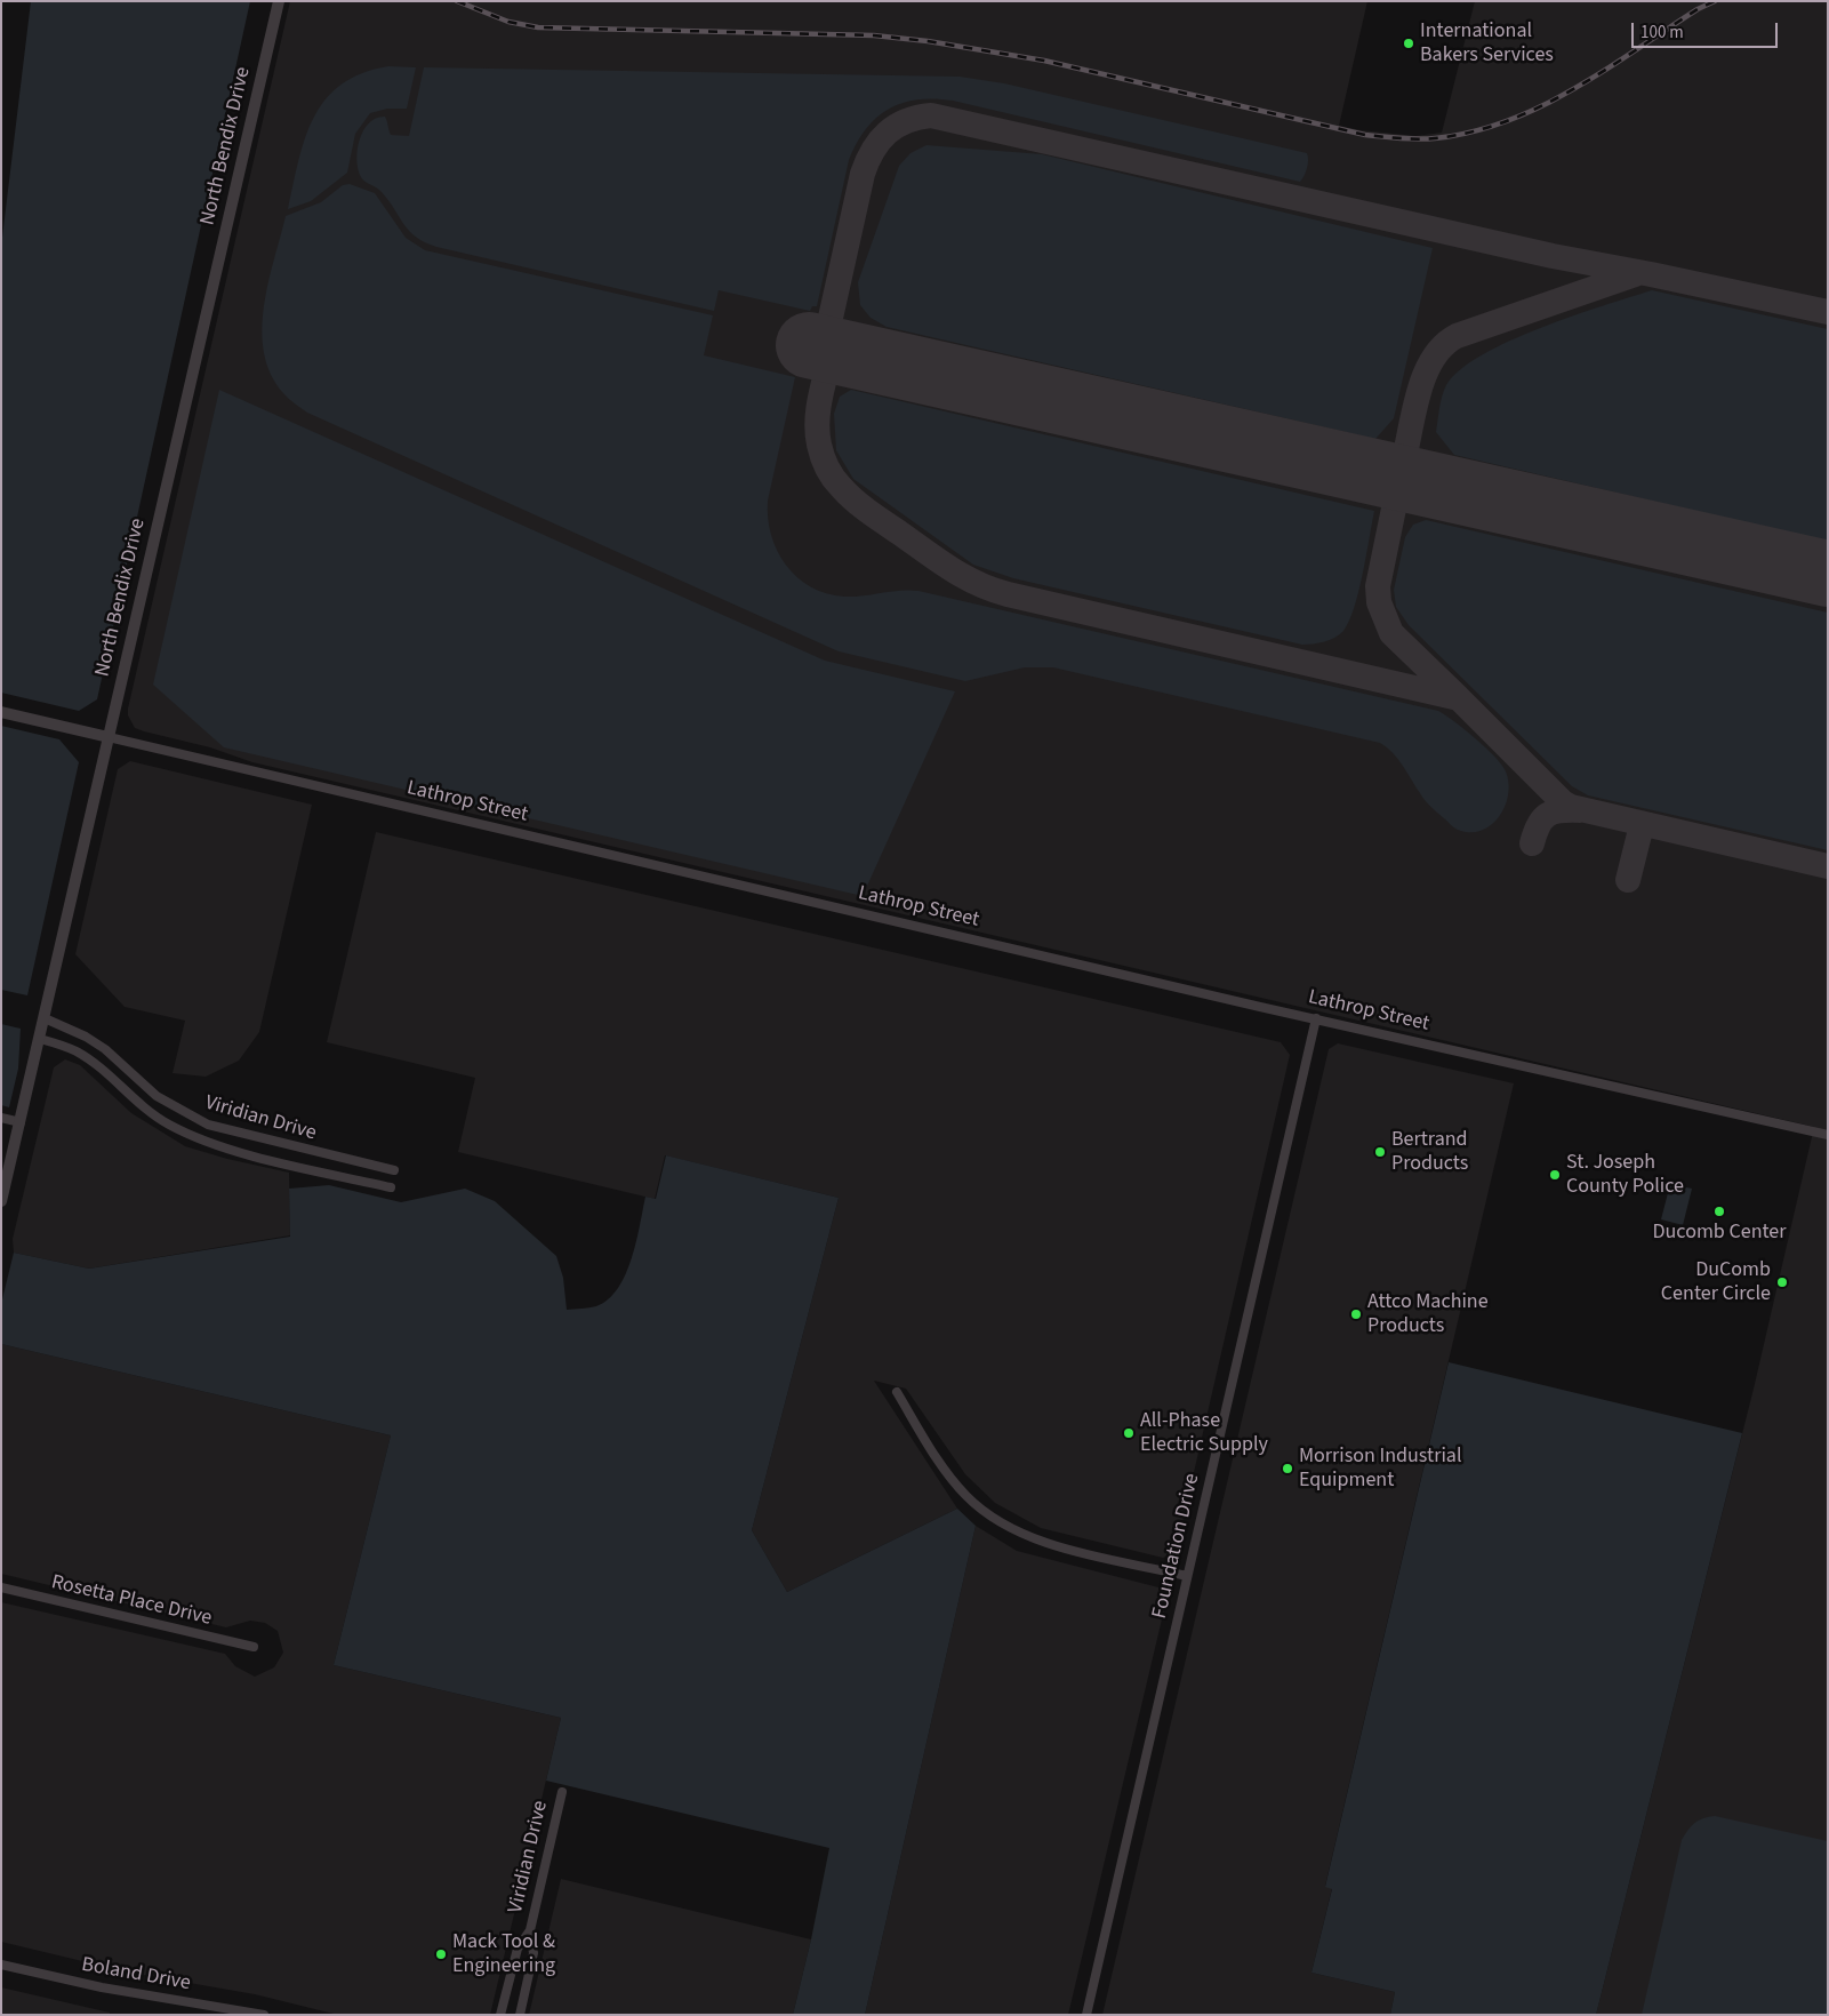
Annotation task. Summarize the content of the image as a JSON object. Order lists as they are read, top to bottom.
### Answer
{
  "streets": {
    "street": [
      "North Bendix Drive",
      "Lathrop Street",
      "Viridian Drive",
      "Foundation Drive",
      "Rosetta Place Drive",
      "Boland Drive"
    ]
  },
  "crossings": [
    ["North Bendix Drive", "Lathrop Street"],
    ["North Bendix Drive", "Viridian Drive"],
    ["Lathrop Street", "Foundation Drive"]
  ],
  "places": [
    "International Bakers Services",
    "Bertrand Products",
    "St. Joseph County Police",
    "Ducomb Center",
    "DuComb Center Circle",
    "Attco Machine Products",
    "All-Phase Electric Supply",
    "Morrison Industrial Equipment",
    "Mack Tool & Engineering"
  ],
  "scale_bar": "100 m"
}
